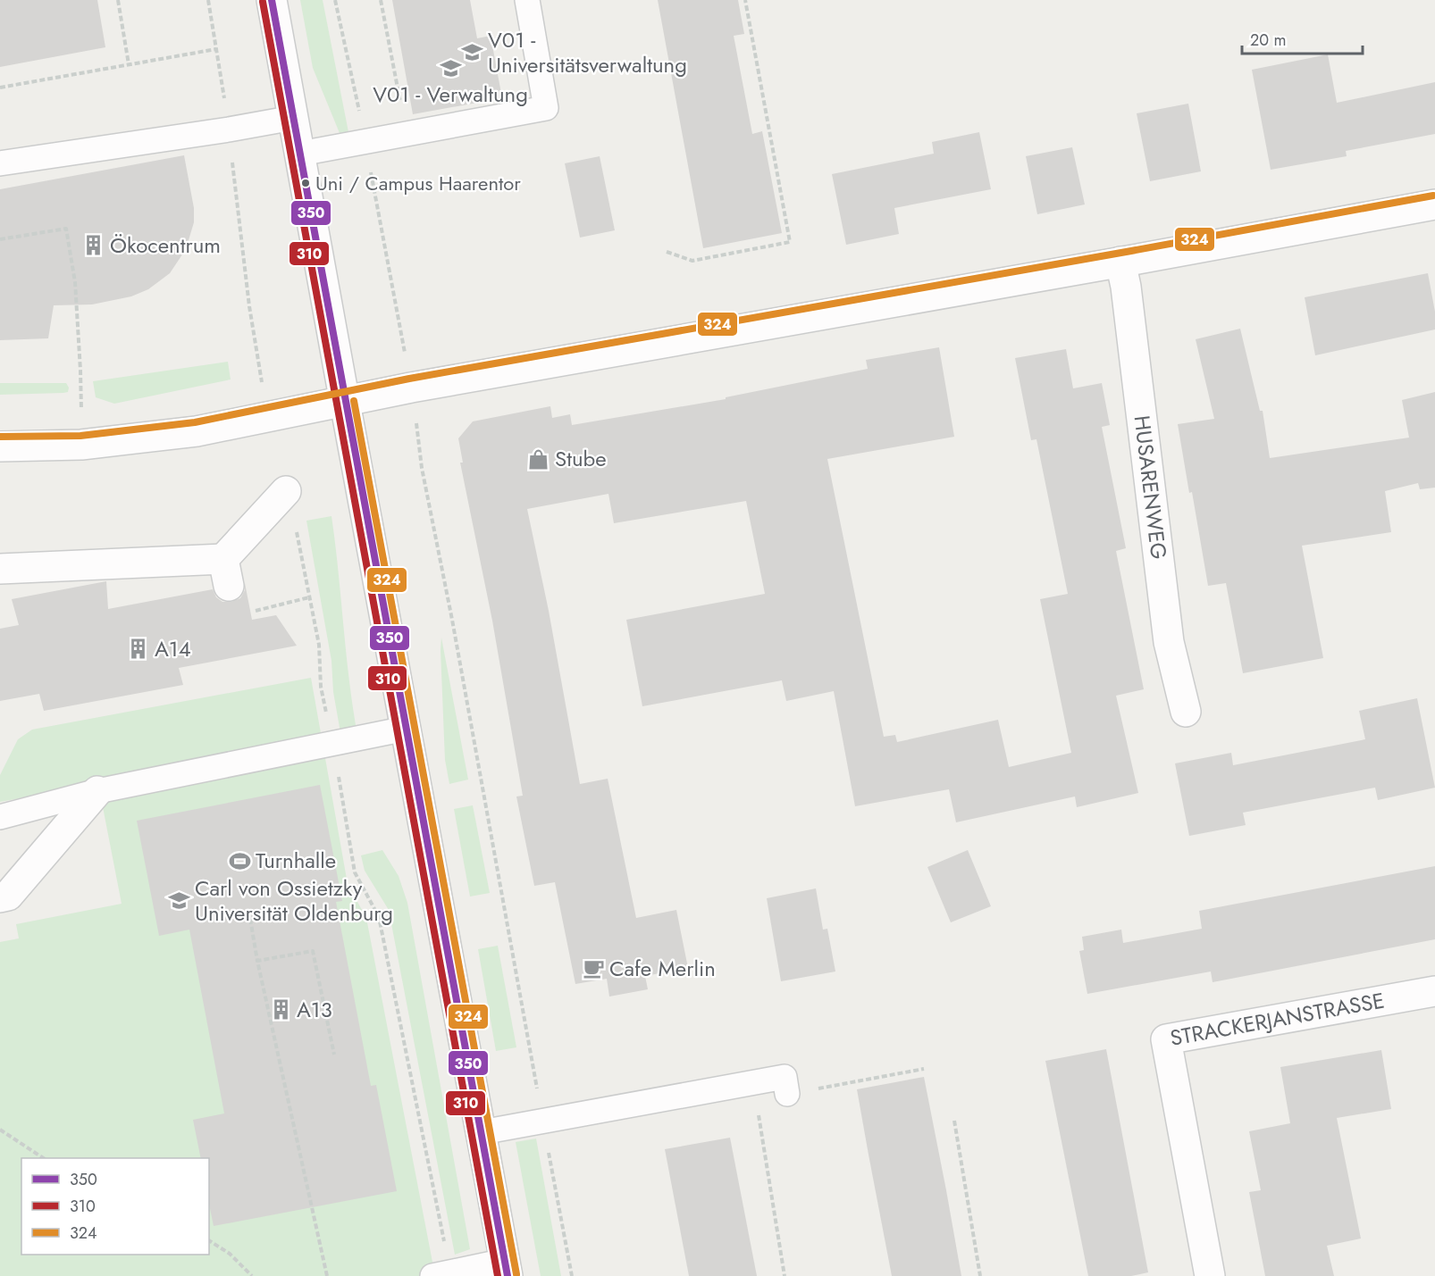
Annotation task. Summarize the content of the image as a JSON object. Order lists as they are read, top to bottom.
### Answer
{
  "streets": {
    "street": ["HUSARENWEG", "STRACKERJANSTRASSE"]
  },
  "places": {
    "school or university": ["V01 - Universitätsverwaltung", "V01 - Verwaltung", "Carl von Ossietzky Universität Oldenburg"],
    "other": ["Uni / Campus Haarentor"],
    "building": ["Ökocentrum", "A14", "A13"],
    "shop": ["Stube"],
    "sports": ["Turnhalle"],
    "cafe": ["Cafe Merlin"]
  },
  "lines": ["transit line 350", "transit line 310", "transit line 324"],
  "legend": ["350", "310", "324"],
  "scale_bar": "20 m"
}
